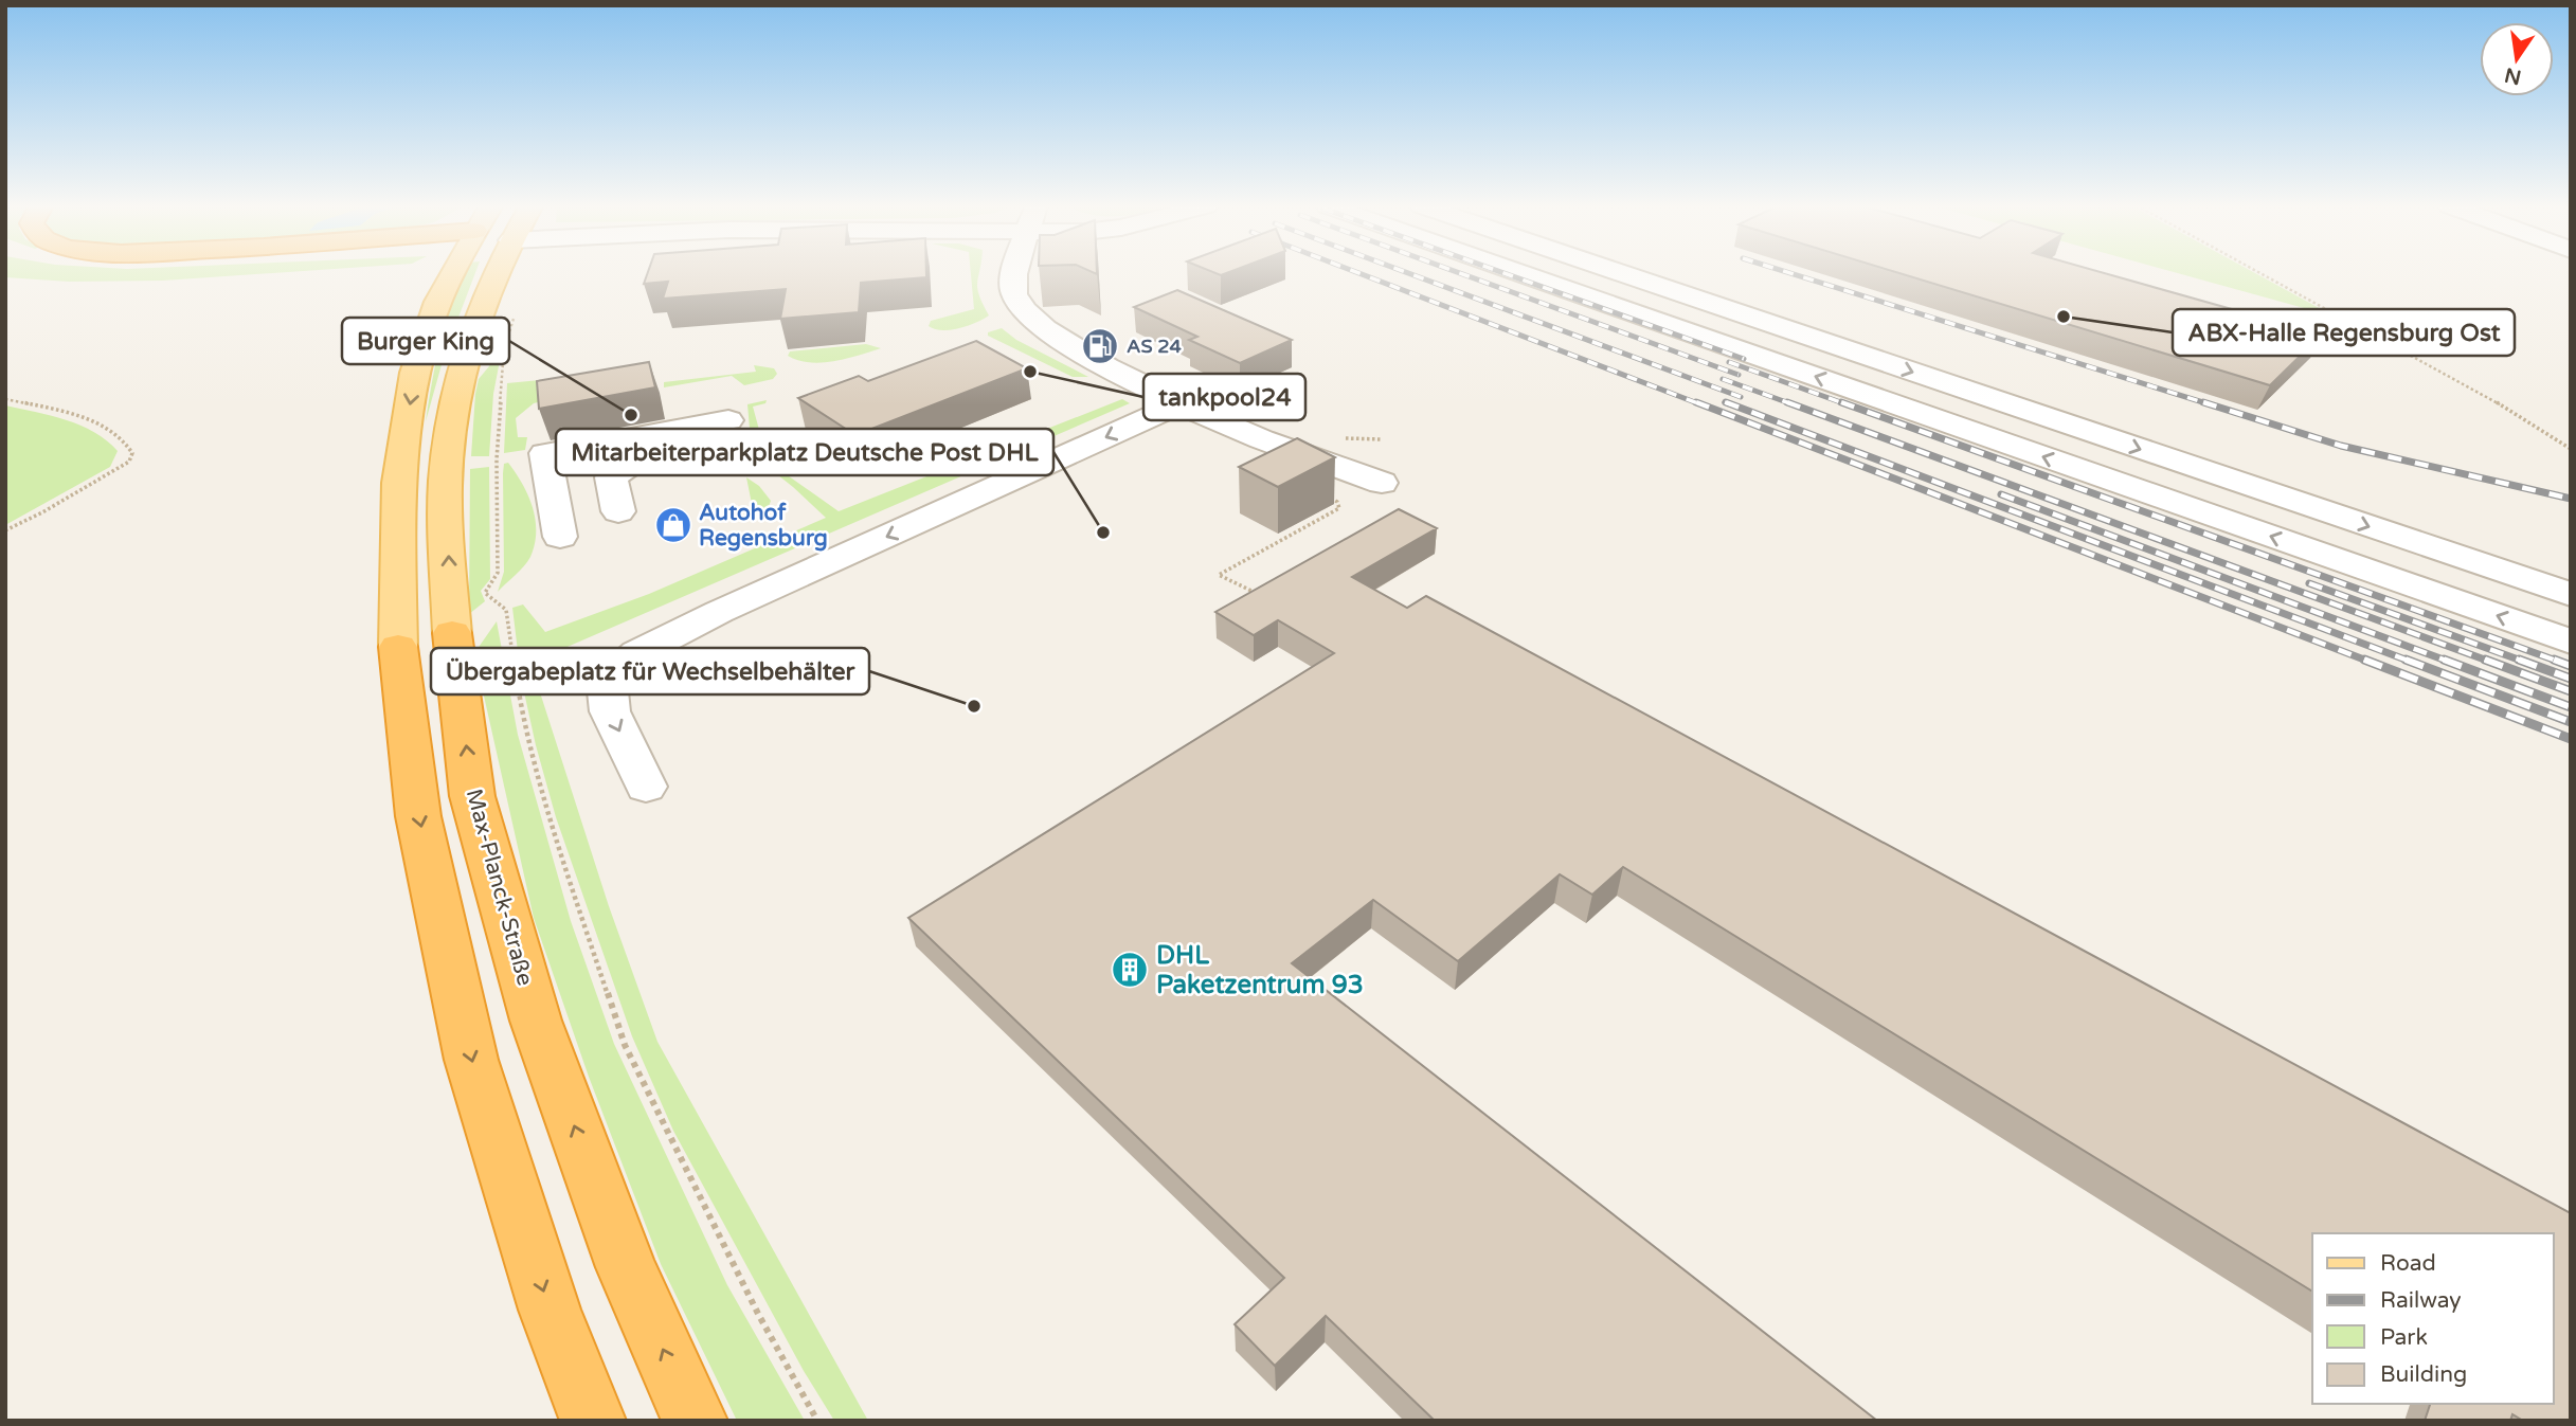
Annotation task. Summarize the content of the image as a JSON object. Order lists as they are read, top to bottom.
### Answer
{
  "streets": {
    "highway": ["Max-Planck-Straße"]
  },
  "places": {
    "other": [
      "ABX-Halle Regensburg Ost",
      "tankpool24",
      "Burger King",
      "Mitarbeiterparkplatz Deutsche Post DHL",
      "Übergabeplatz für Wechselbehälter"
    ],
    "fuel station": ["AS 24"],
    "shop": ["Autohof Regensburg"],
    "building": ["DHL Paketzentrum 93"]
  },
  "legend": [
    "Road",
    "Railway",
    "Park",
    "Building"
  ],
  "north": "bottom"
}
